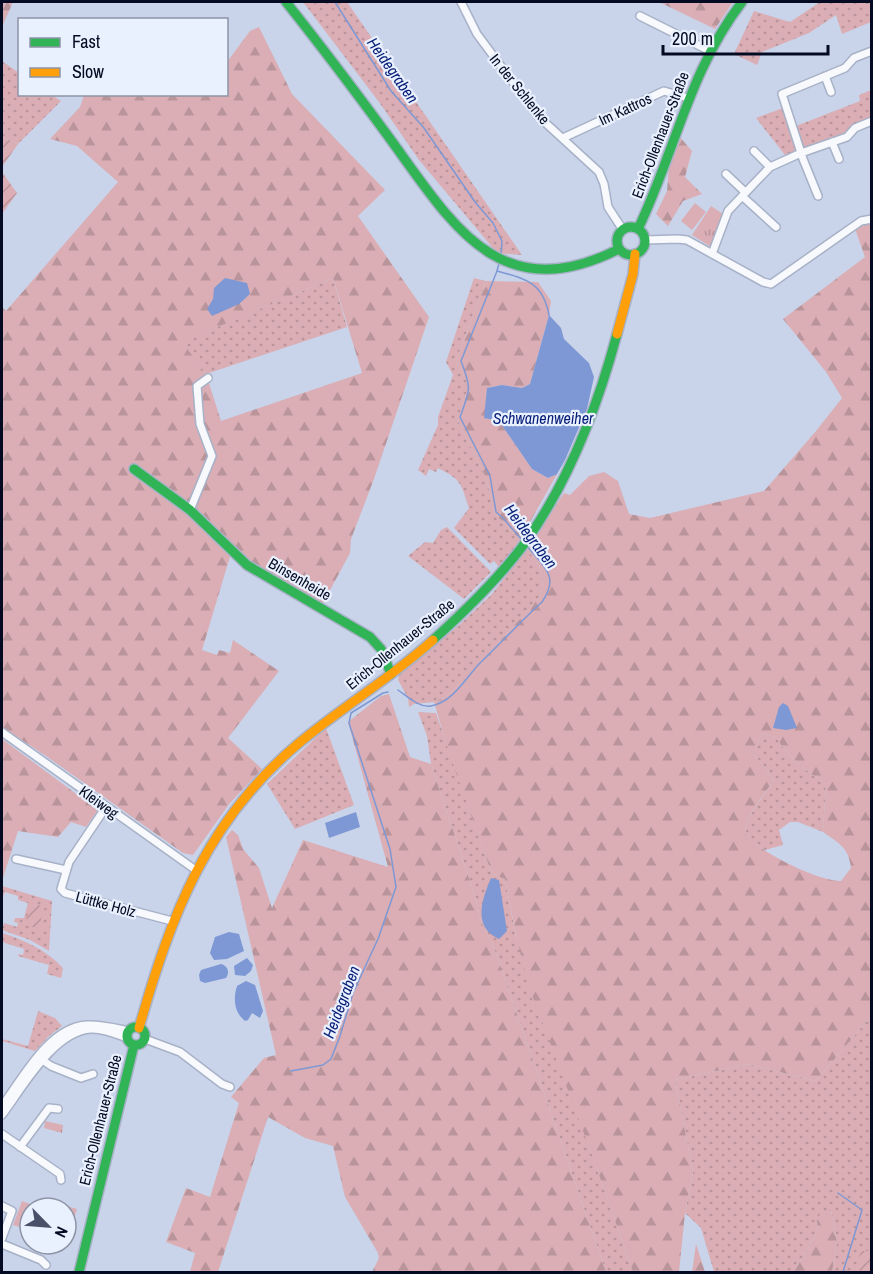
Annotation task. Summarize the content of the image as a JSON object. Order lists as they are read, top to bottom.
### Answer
{
  "streets": {
    "street": [
      "In der Schlenke",
      "Im Kattros",
      "Erich-Ollenhauer-Straße",
      "Binsenheide",
      "Kleiweg",
      "Lüttke Holz"
    ]
  },
  "crossings": [
    ["In der Schlenke", "Im Kattros"],
    ["In der Schlenke", "Erich-Ollenhauer-Straße"],
    ["Im Kattros", "Erich-Ollenhauer-Straße"],
    ["Erich-Ollenhauer-Straße", "Binsenheide"],
    ["Erich-Ollenhauer-Straße", "Kleiweg"],
    ["Erich-Ollenhauer-Straße", "Lüttke Holz"],
    ["Kleiweg", "Lüttke Holz"]
  ],
  "water": ["Heidegraben", "Schwanenweiher"],
  "legend": ["Fast", "Slow"],
  "scale_bar": "200 m",
  "north": "bottom right"
}
